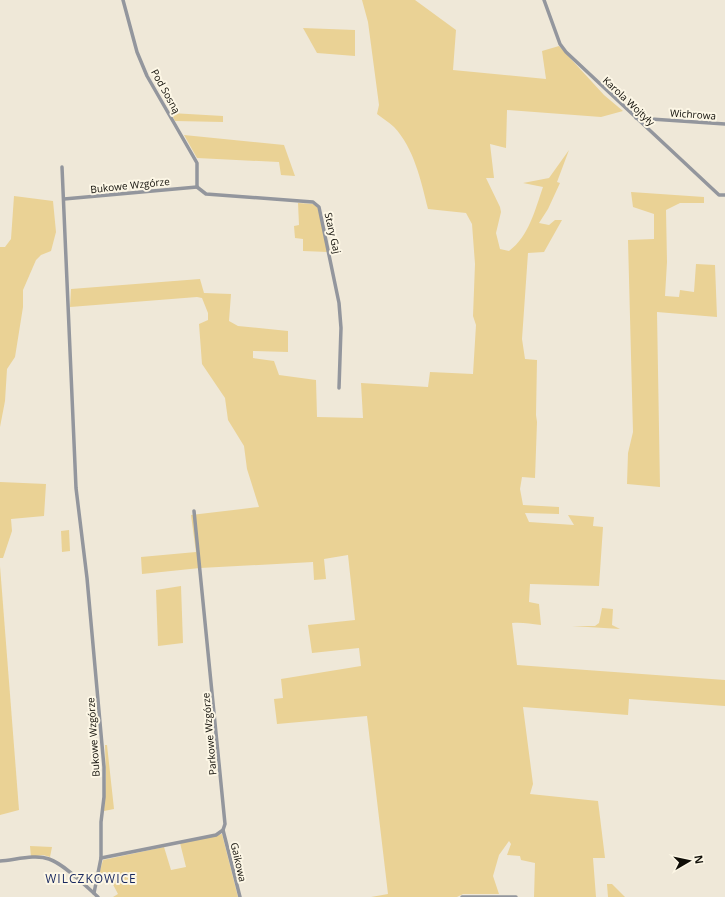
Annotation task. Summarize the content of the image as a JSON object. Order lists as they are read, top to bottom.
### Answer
{
  "streets": {
    "street": [
      "Pod Sosną",
      "Karola Wojtyły",
      "Wichrowa",
      "Bukowe Wzgórze",
      "Stary Gaj",
      "Parkowe Wzgórze",
      "Gaikowa"
    ]
  },
  "crossings": [
    ["Pod Sosną", "Bukowe Wzgórze"],
    ["Pod Sosną", "Stary Gaj"],
    ["Karola Wojtyły", "Wichrowa"],
    ["Bukowe Wzgórze", "Stary Gaj"],
    ["Parkowe Wzgórze", "Gaikowa"]
  ],
  "districts": ["WILCZKOWICE"],
  "north": "right"
}
